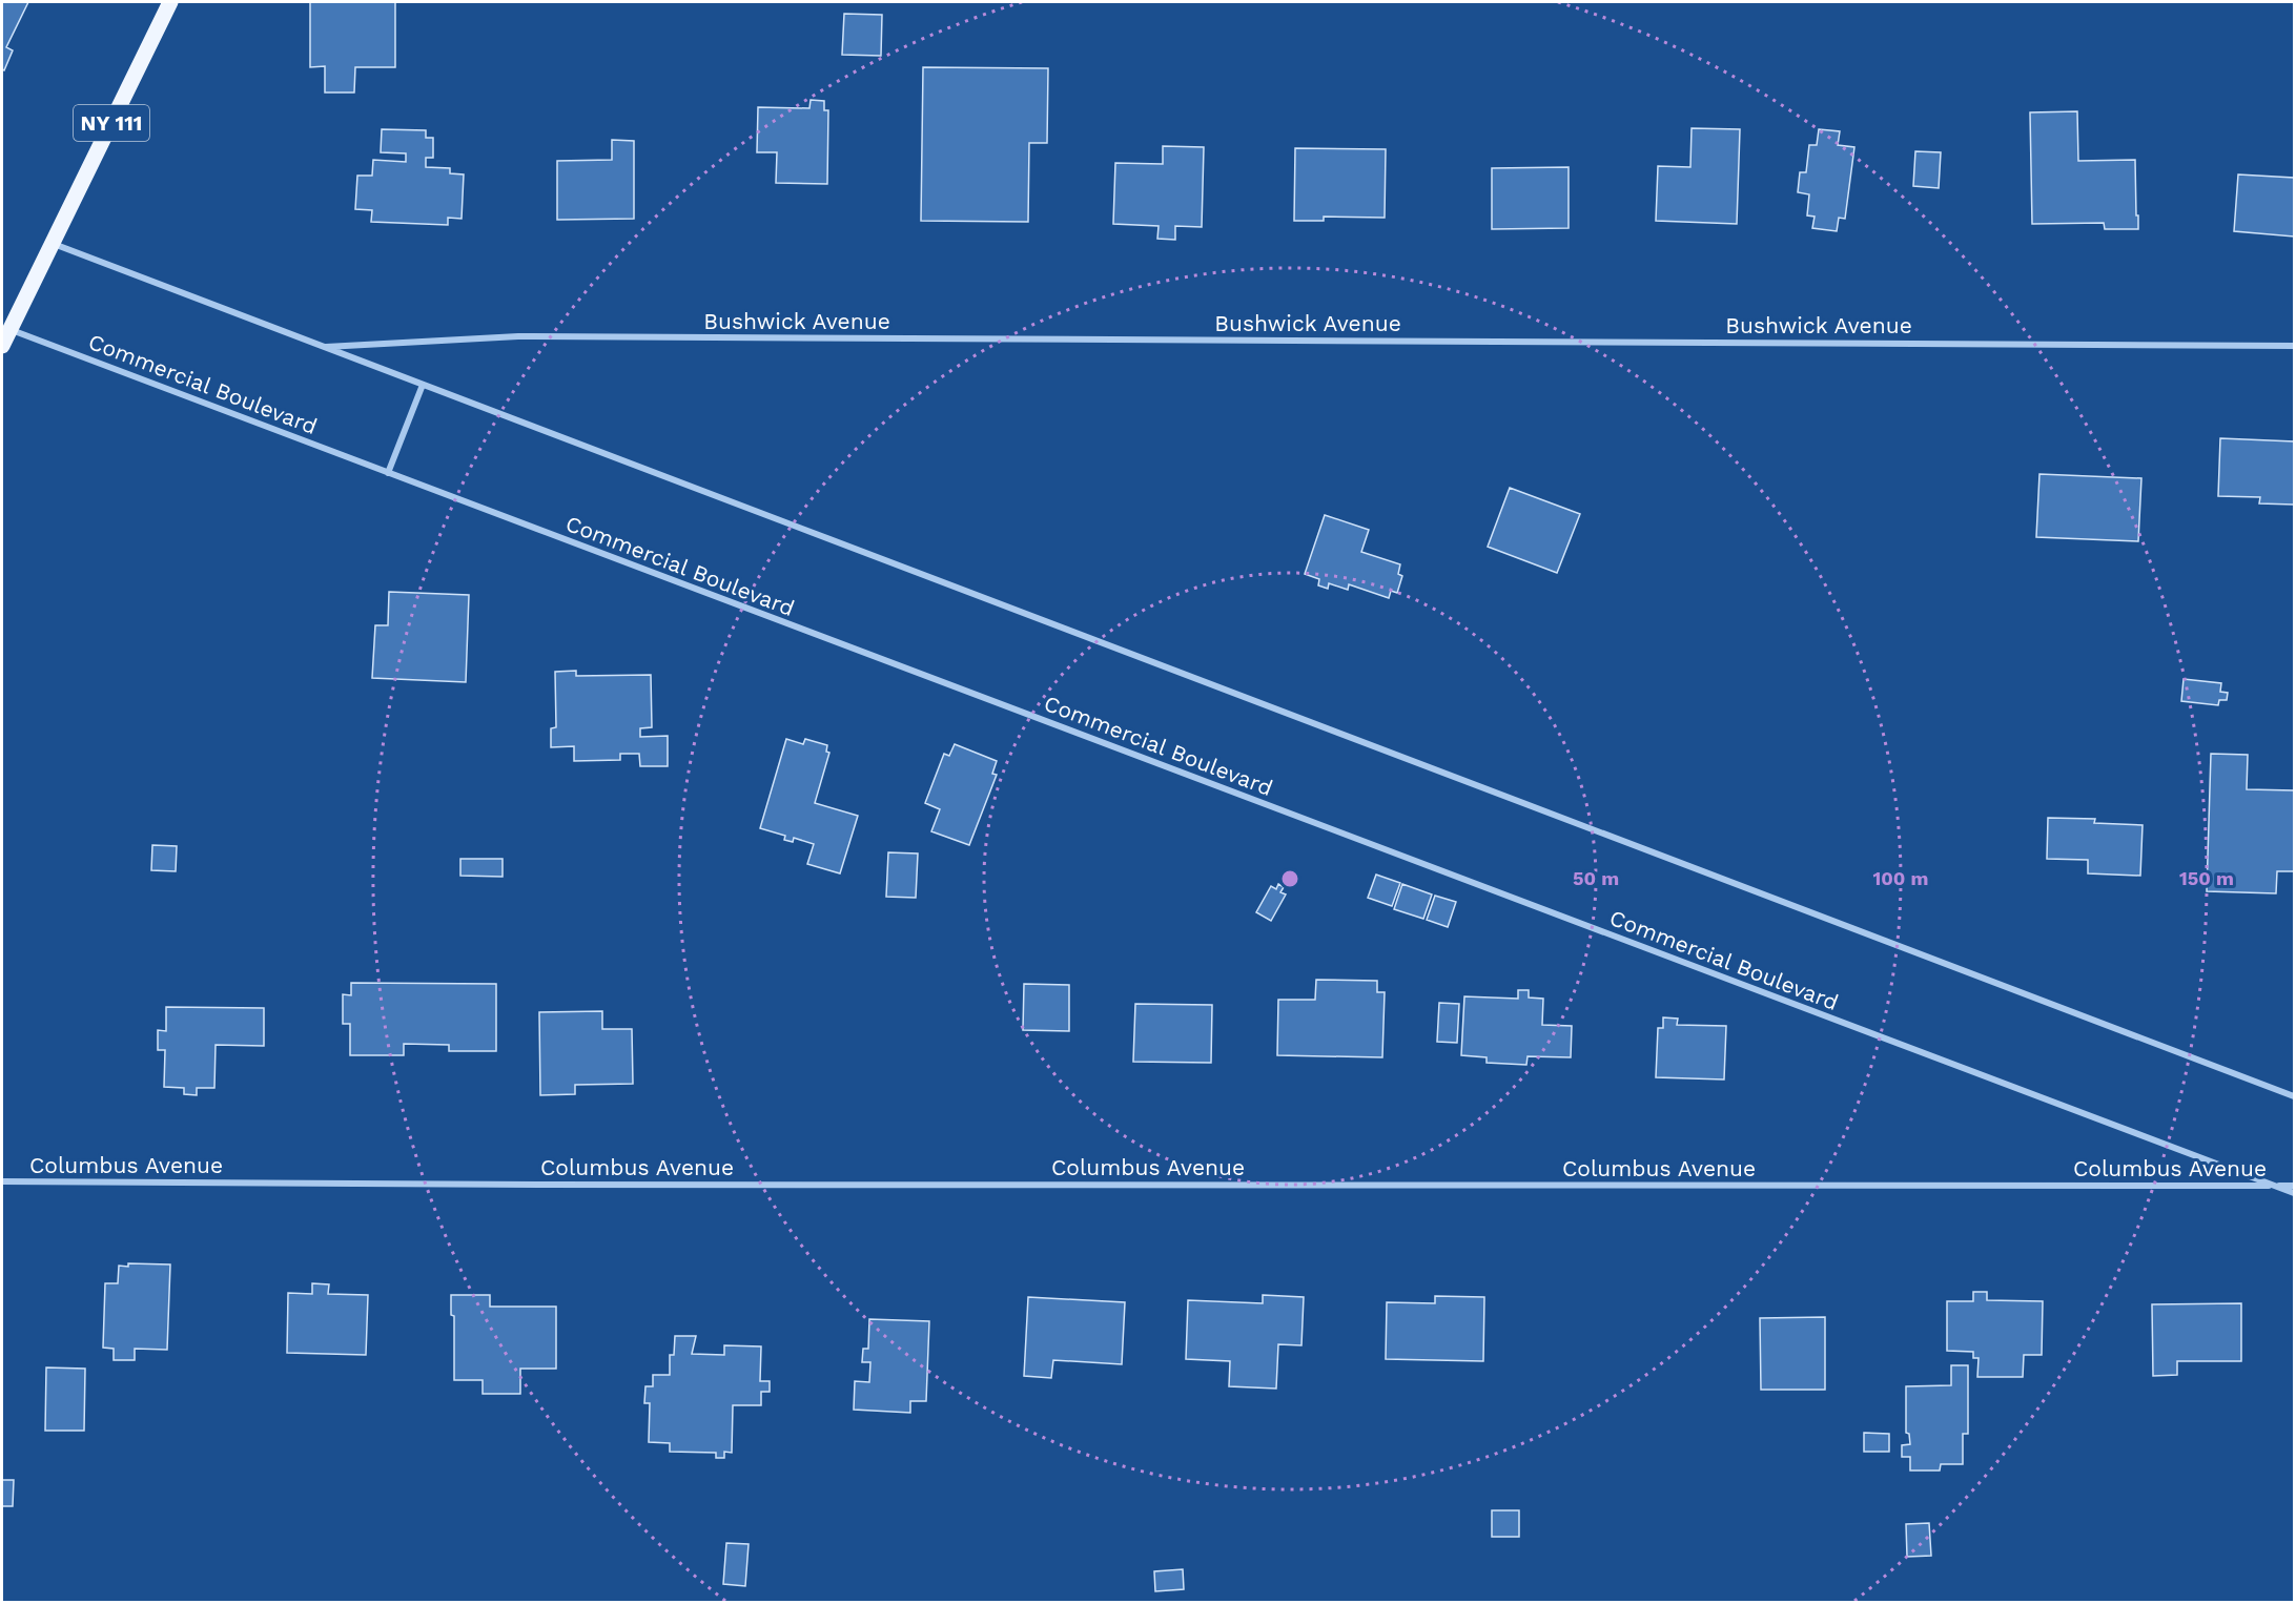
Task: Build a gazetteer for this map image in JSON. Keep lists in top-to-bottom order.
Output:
{
  "streets": {
    "main road": ["NY 111"],
    "street": ["Bushwick Avenue", "Commercial Boulevard", "Columbus Avenue"]
  },
  "crossings": [
    ["NY 111", "Commercial Boulevard"],
    ["Commercial Boulevard", "Columbus Avenue"]
  ],
  "rings": ["50 m", "100 m", "150 m"]
}
